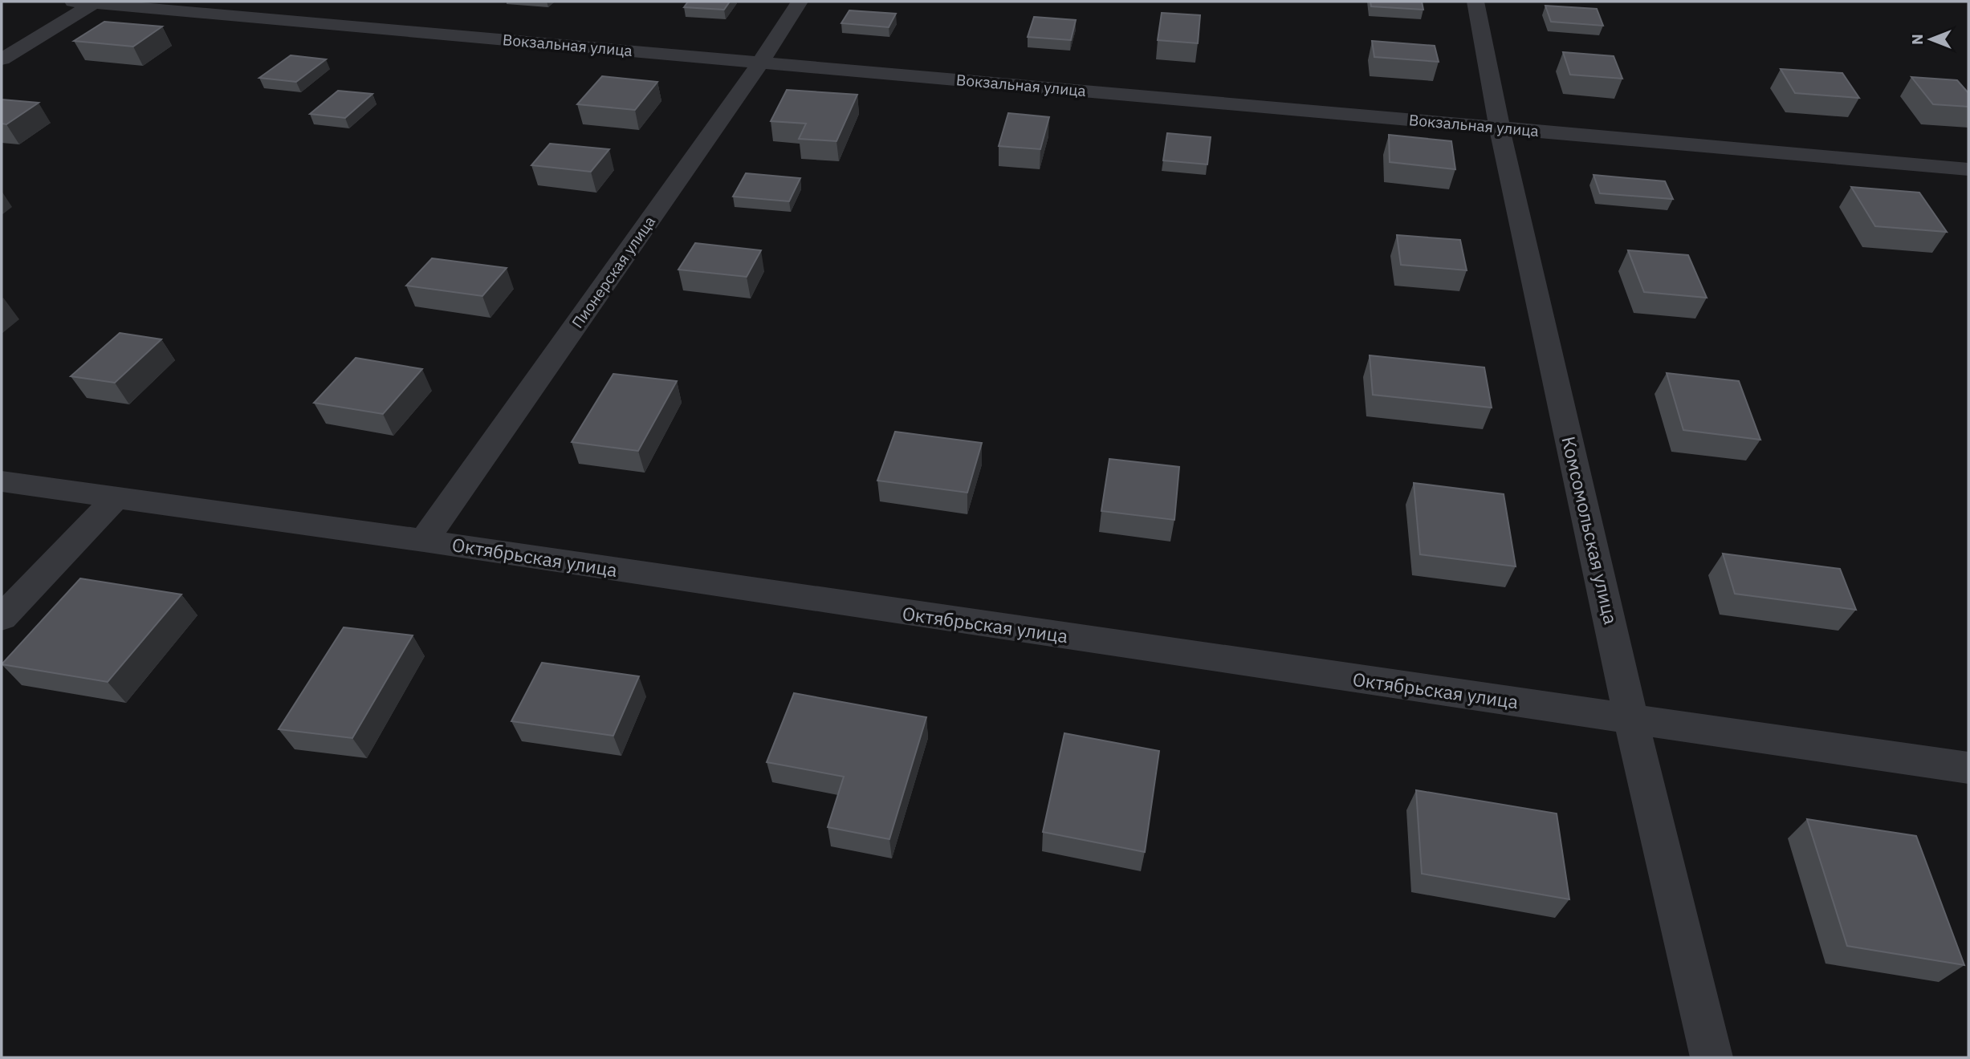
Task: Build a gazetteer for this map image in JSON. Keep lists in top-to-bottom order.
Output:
{
  "streets": {
    "street": [
      "Вокзальная улица",
      "Пионерская улица",
      "Комсомольская улица",
      "Октябрьская улица"
    ]
  },
  "crossings": [
    ["Вокзальная улица", "Пионерская улица"],
    ["Вокзальная улица", "Комсомольская улица"],
    ["Пионерская улица", "Октябрьская улица"],
    ["Комсомольская улица", "Октябрьская улица"]
  ],
  "north": "left"
}
